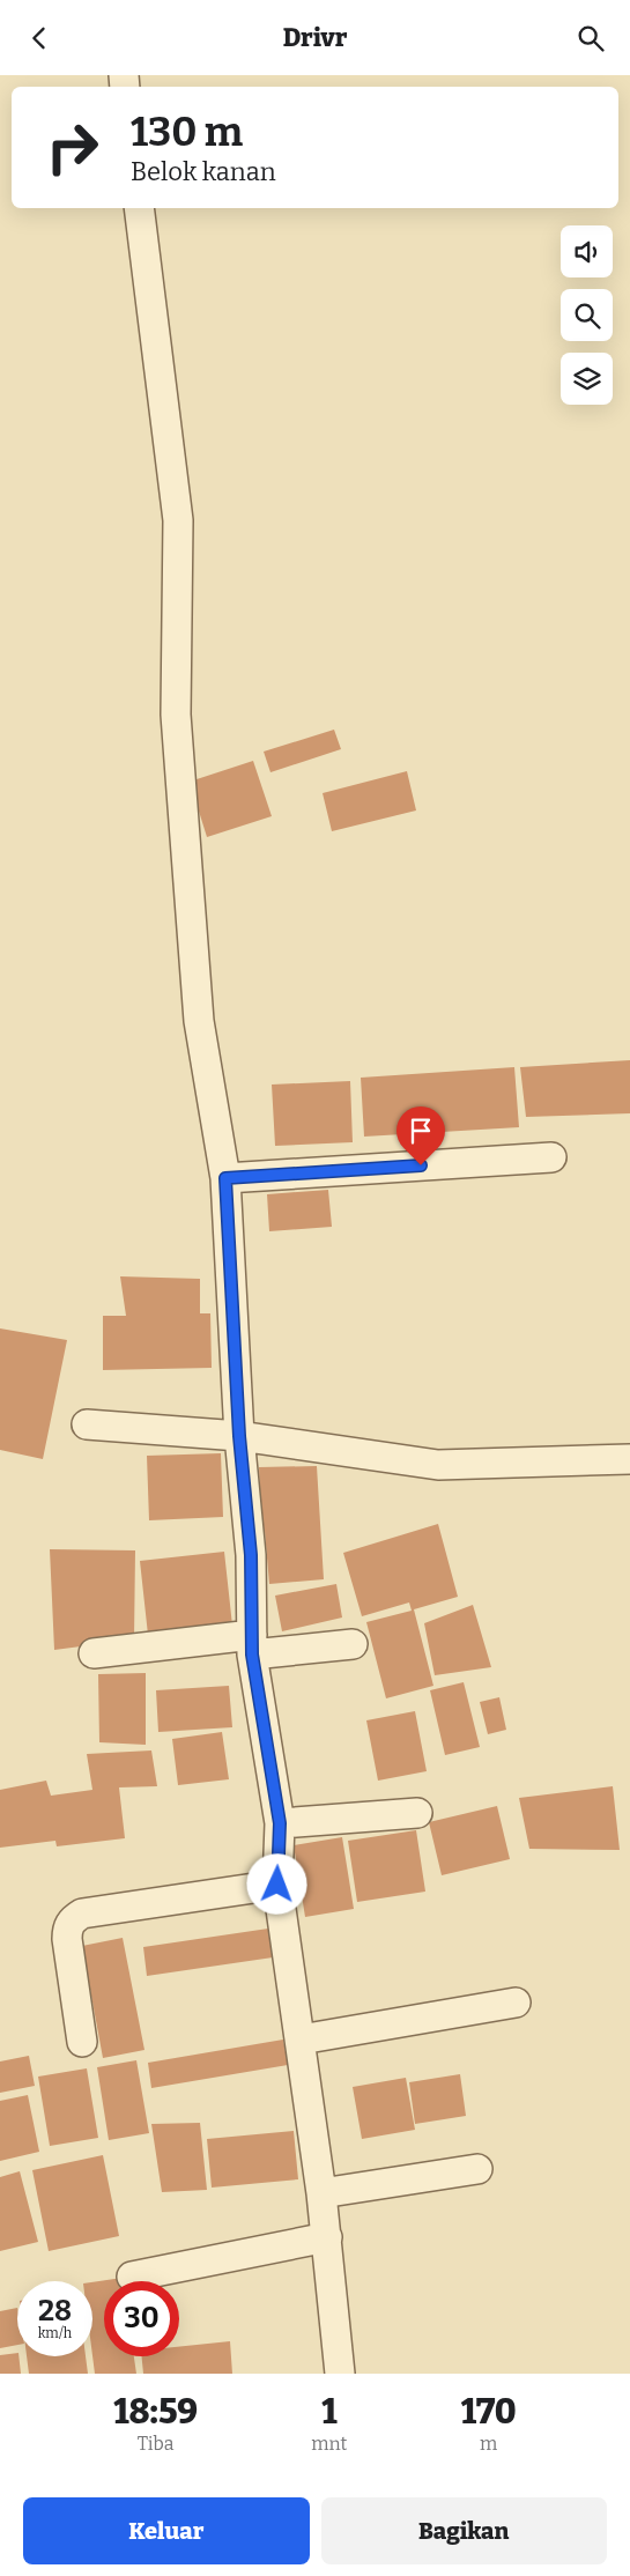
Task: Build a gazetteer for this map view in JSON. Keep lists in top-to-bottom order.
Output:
{
  "page": {
    "header": "Drivr",
    "turn": ["130 m", "Belok kanan"],
    "speed": "28 km/h",
    "limit": "30",
    "eta": [
      "18:59",
      "Tiba",
      "1",
      "mnt",
      "170",
      "m"
    ],
    "buttons": ["Keluar", "Bagikan"]
  }
}
